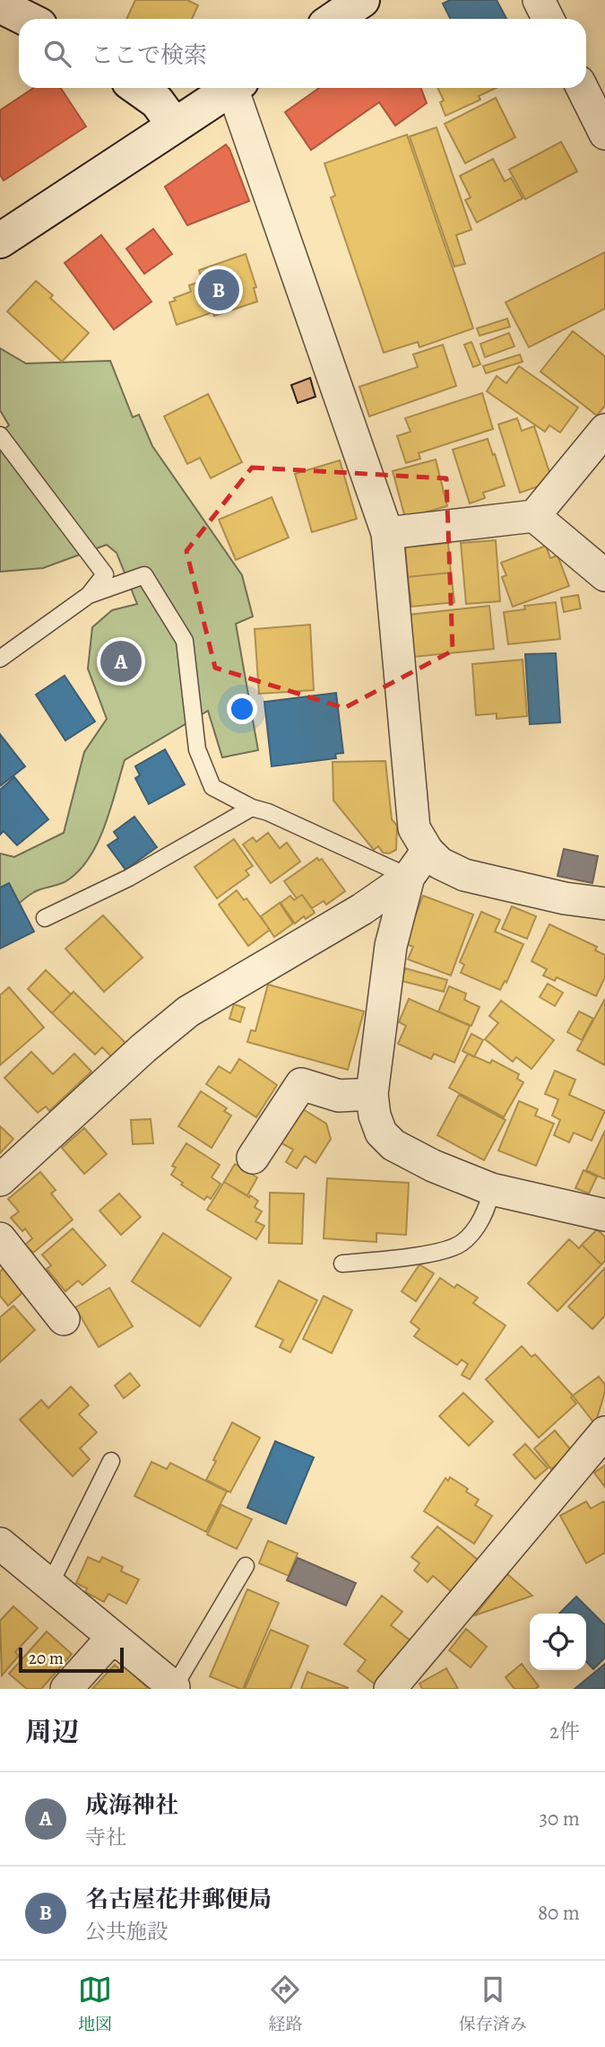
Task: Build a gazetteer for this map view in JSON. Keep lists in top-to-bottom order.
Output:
{
  "scale_bar": "20 m",
  "page": {
    "search": "ここで検索",
    "pins": ["B", "A"],
    "scale": "20 m",
    "heading": ["周辺", "2件"],
    "list": [
      {
        "mark": "A",
        "name": "成海神社",
        "note": "寺社",
        "value": "30 m"
      },
      {
        "mark": "B",
        "name": "名古屋花井郵便局",
        "note": "公共施設",
        "value": "80 m"
      }
    ],
    "nav": ["地図", "経路", "保存済み"]
  }
}
